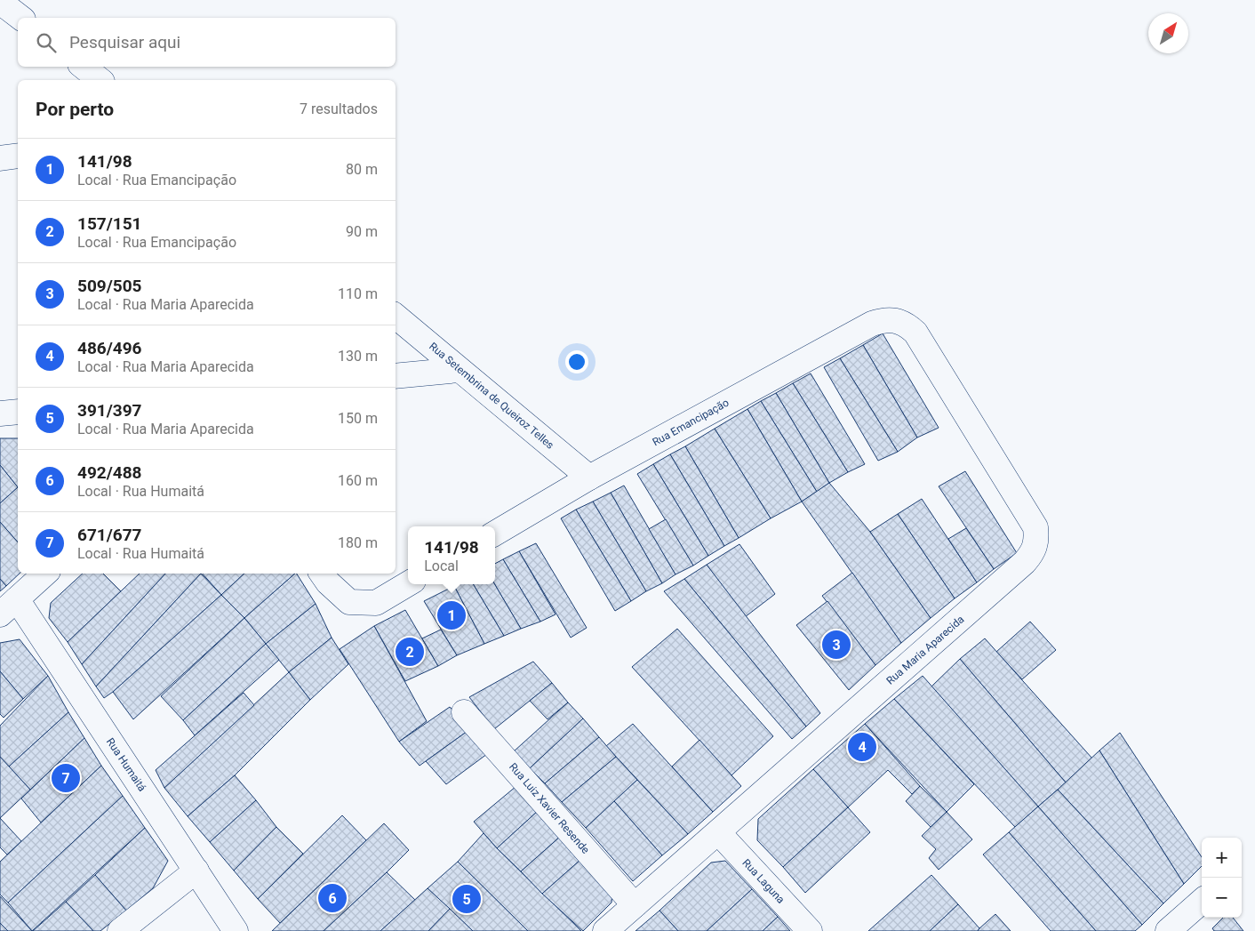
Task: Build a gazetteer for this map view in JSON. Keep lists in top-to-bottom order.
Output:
{
  "streets": {
    "street": [
      "Rua Setembrina de Queiroz Telles",
      "Rua Emancipação",
      "Rua Maria Aparecida",
      "Rua Humaitá",
      "Rua Luiz Xavier Resende",
      "Rua Laguna"
    ]
  },
  "crossings": [
    ["Rua Setembrina de Queiroz Telles", "Rua Emancipação"],
    ["Rua Emancipação", "Rua Maria Aparecida"],
    ["Rua Maria Aparecida", "Rua Luiz Xavier Resende"],
    ["Rua Maria Aparecida", "Rua Laguna"]
  ],
  "north": "top right",
  "page": {
    "search": "Pesquisar aqui",
    "heading": ["Por perto", "7 resultados"],
    "list": [
      {
        "mark": "1",
        "name": "141/98",
        "note": "Local · Rua Emancipação",
        "value": "80 m"
      },
      {
        "mark": "2",
        "name": "157/151",
        "note": "Local · Rua Emancipação",
        "value": "90 m"
      },
      {
        "mark": "3",
        "name": "509/505",
        "note": "Local · Rua Maria Aparecida",
        "value": "110 m"
      },
      {
        "mark": "4",
        "name": "486/496",
        "note": "Local · Rua Maria Aparecida",
        "value": "130 m"
      },
      {
        "mark": "5",
        "name": "391/397",
        "note": "Local · Rua Maria Aparecida",
        "value": "150 m"
      },
      {
        "mark": "6",
        "name": "492/488",
        "note": "Local · Rua Humaitá",
        "value": "160 m"
      },
      {
        "mark": "7",
        "name": "671/677",
        "note": "Local · Rua Humaitá",
        "value": "180 m"
      }
    ],
    "popup": ["141/98", "Local"],
    "pins": [
      "1",
      "3",
      "2",
      "4",
      "7",
      "6",
      "5"
    ],
    "map_buttons": ["+", "−"]
  }
}
